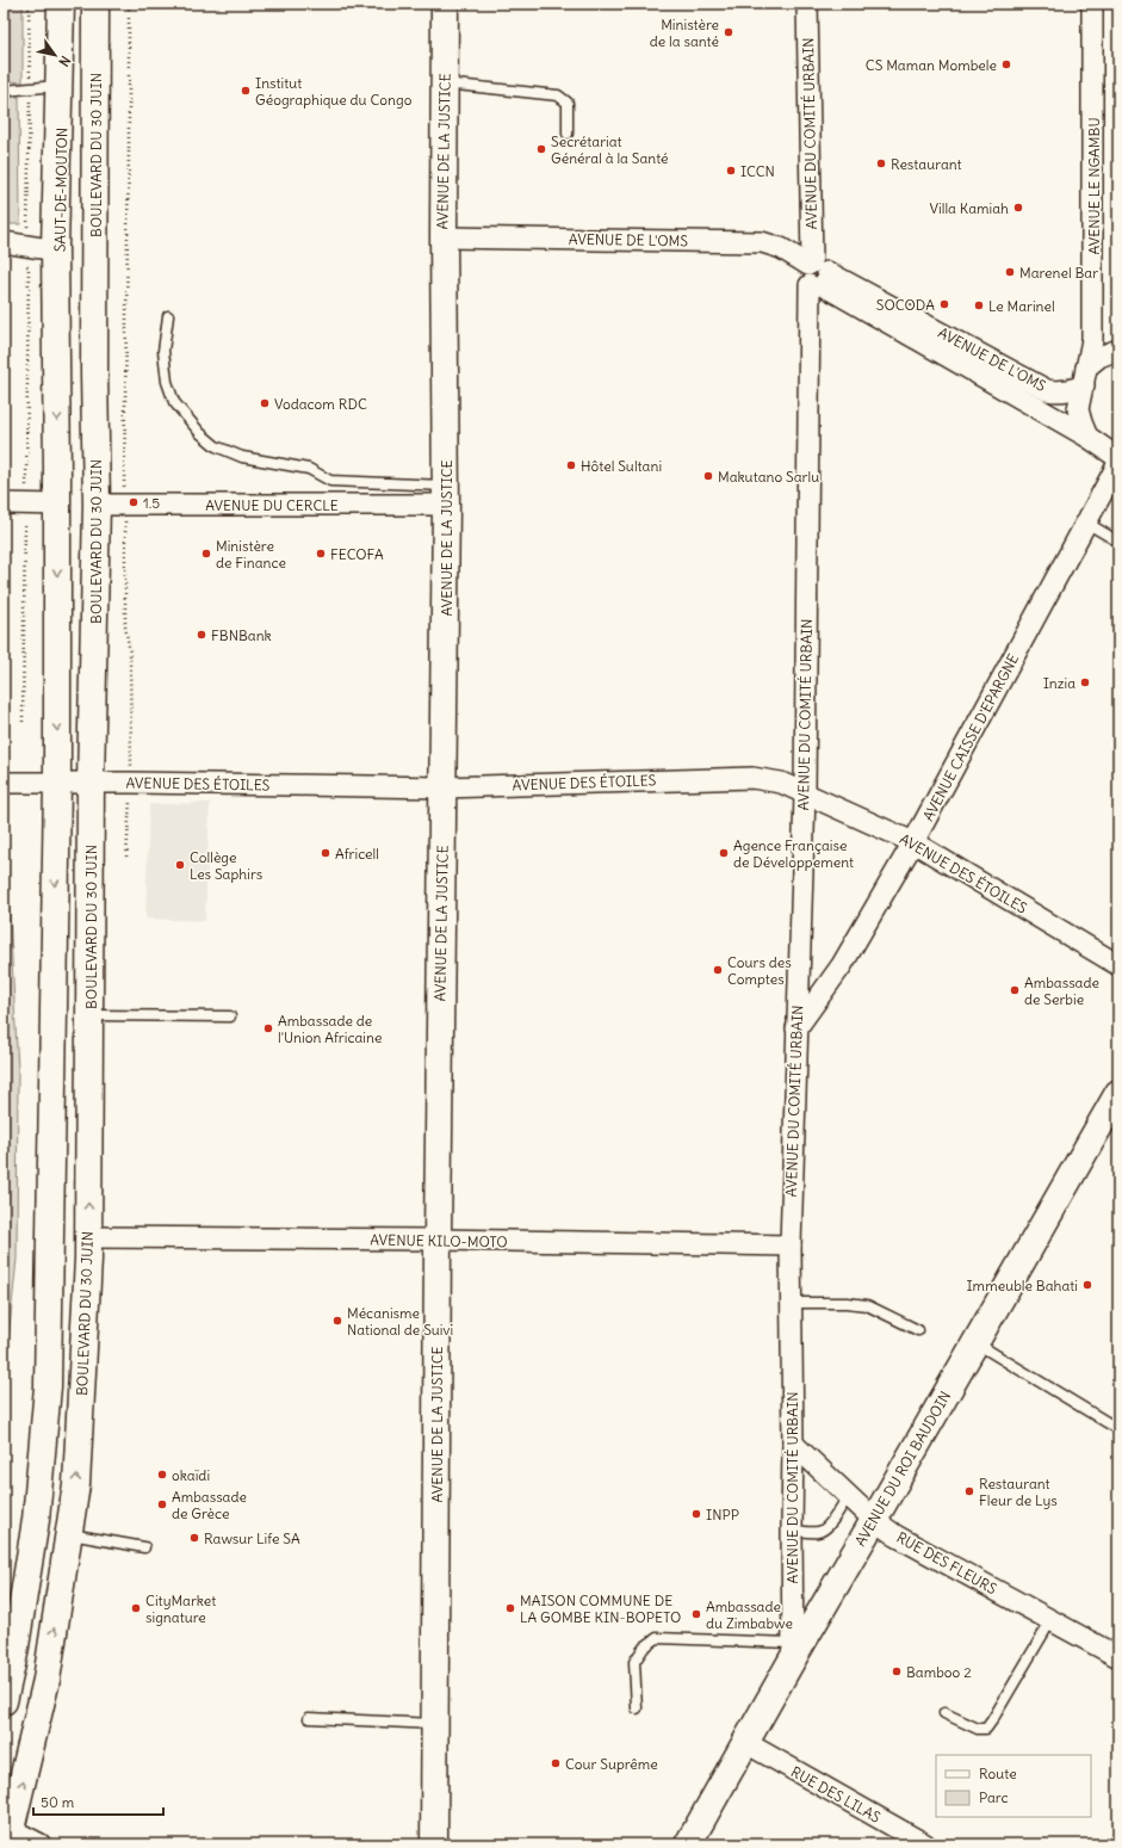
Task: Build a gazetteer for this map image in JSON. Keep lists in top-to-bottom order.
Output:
{
  "streets": {
    "main road": [
      "AVENUE DE LA JUSTICE",
      "BOULEVARD DU 30 JUIN",
      "SAUT-DE-MOUTON",
      "AVENUE DU ROI BAUDOIN"
    ],
    "street": [
      "AVENUE DU COMITÉ URBAIN",
      "AVENUE LE NGAMBU",
      "AVENUE DE L'OMS",
      "AVENUE DU CERCLE",
      "AVENUE CAISSE D'EPARGNE",
      "AVENUE DES ÉTOILES",
      "AVENUE KILO-MOTO",
      "RUE DES FLEURS",
      "RUE DES LILAS"
    ]
  },
  "crossings": [
    ["AVENUE DU COMITÉ URBAIN", "AVENUE DE L'OMS"],
    ["AVENUE DU COMITÉ URBAIN", "AVENUE CAISSE D'EPARGNE"],
    ["AVENUE DU COMITÉ URBAIN", "AVENUE DES ÉTOILES"],
    ["AVENUE DU COMITÉ URBAIN", "AVENUE KILO-MOTO"],
    ["AVENUE DU COMITÉ URBAIN", "AVENUE DU ROI BAUDOIN"],
    ["AVENUE DU COMITÉ URBAIN", "RUE DES FLEURS"],
    ["AVENUE DE LA JUSTICE", "AVENUE DE L'OMS"],
    ["AVENUE DE LA JUSTICE", "AVENUE DU CERCLE"],
    ["AVENUE DE LA JUSTICE", "AVENUE DES ÉTOILES"],
    ["AVENUE DE LA JUSTICE", "AVENUE KILO-MOTO"],
    ["BOULEVARD DU 30 JUIN", "SAUT-DE-MOUTON"],
    ["BOULEVARD DU 30 JUIN", "AVENUE DU CERCLE"],
    ["BOULEVARD DU 30 JUIN", "AVENUE DES ÉTOILES"],
    ["BOULEVARD DU 30 JUIN", "AVENUE KILO-MOTO"],
    ["AVENUE LE NGAMBU", "AVENUE DE L'OMS"],
    ["AVENUE CAISSE D'EPARGNE", "AVENUE DES ÉTOILES"],
    ["AVENUE DU ROI BAUDOIN", "RUE DES FLEURS"],
    ["AVENUE DU ROI BAUDOIN", "RUE DES LILAS"]
  ],
  "places": [
    "Ministère de la santé",
    "CS Maman Mombele",
    "Institut Géographique du Congo",
    "Secrétariat Général à la Santé",
    "Restaurant",
    "ICCN",
    "Villa Kamiah",
    "Marenel Bar",
    "SOCODA",
    "Le Marinel",
    "Vodacom RDC",
    "Hôtel Sultani",
    "Makutano Sarlu",
    "1.5",
    "Ministère de Finance",
    "FECOFA",
    "FBNBank",
    "Inzia",
    "Africell",
    "Agence Française de Développement",
    "Collège Les Saphirs",
    "Cours des Comptes",
    "Ambassade de Serbie",
    "Ambassade de l'Union Africaine",
    "Immeuble Bahati",
    "Mécanisme National de Suivi",
    "okaïdi",
    "Restaurant Fleur de Lys",
    "Ambassade de Grèce",
    "INPP",
    "Rawsur Life SA",
    "CityMarket signature",
    "MAISON COMMUNE DE LA GOMBE KIN-BOPETO",
    "Ambassade du Zimbabwe",
    "Bamboo 2",
    "Cour Suprême"
  ],
  "legend": ["Route", "Parc"],
  "scale_bar": "50 m",
  "north": "bottom right"
}
